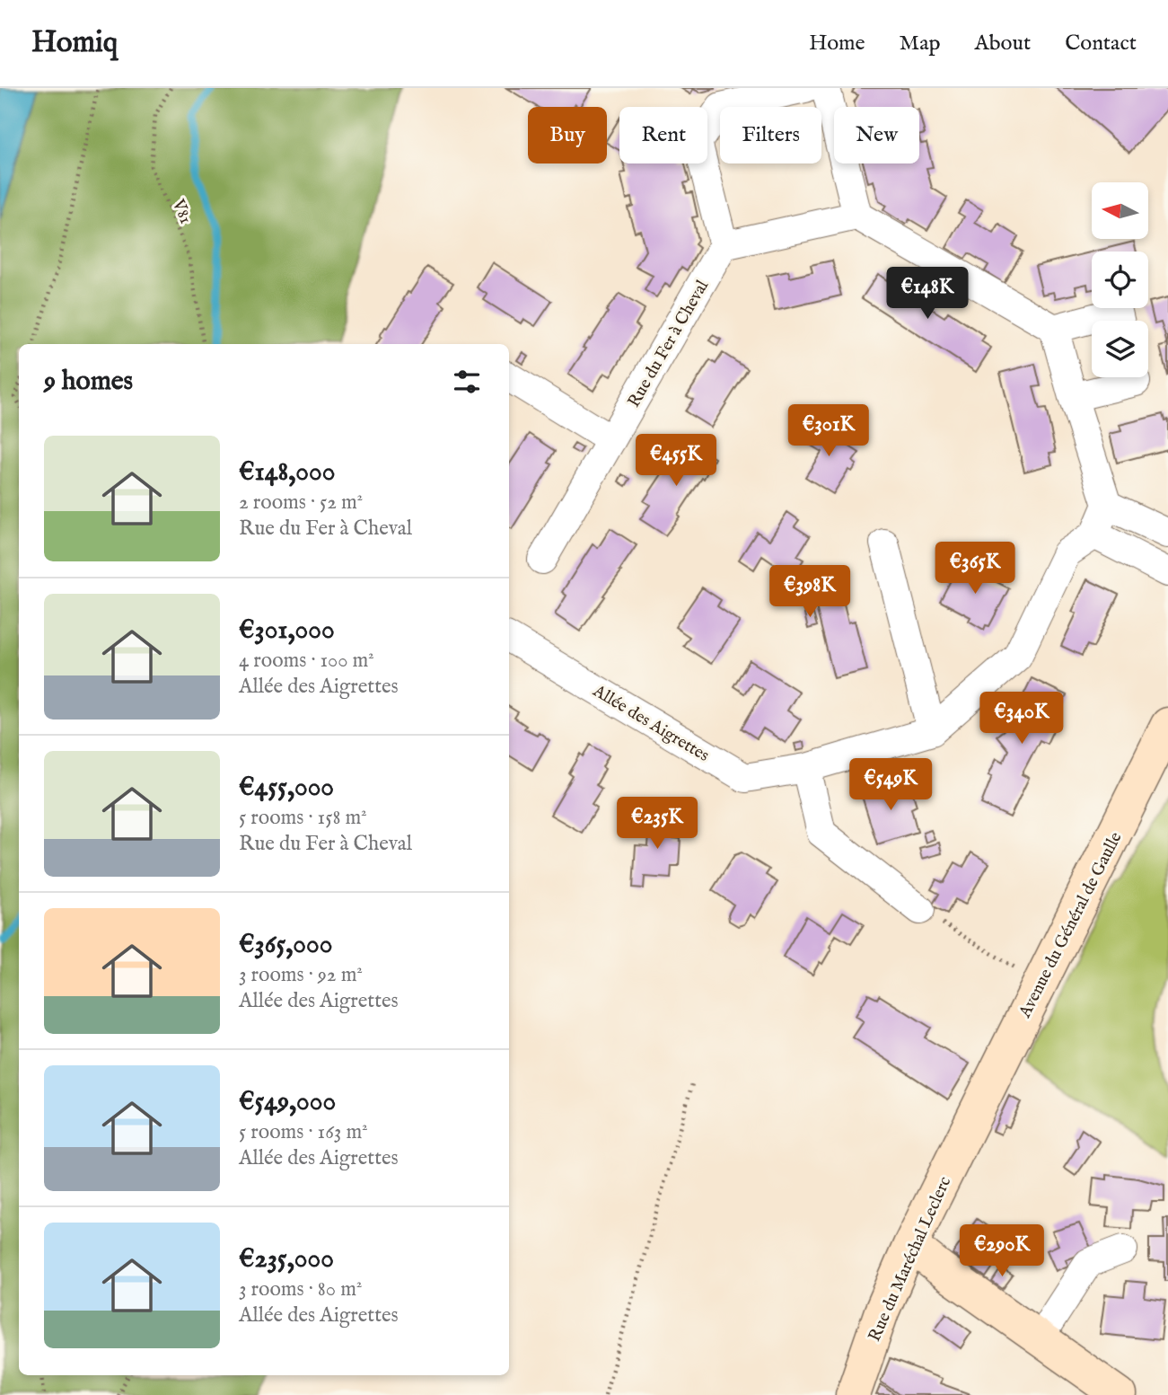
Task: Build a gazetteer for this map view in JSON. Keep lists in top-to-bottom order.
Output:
{
  "streets": {
    "street": [
      "Rue du Fer à Cheval",
      "Allée des Aigrettes",
      "Avenue du Général de Gaulle",
      "Rue du Maréchal Leclerc"
    ],
    "path": ["V81"]
  },
  "crossings": [
    ["Avenue du Général de Gaulle", "Rue du Maréchal Leclerc"]
  ],
  "north": "left",
  "page": {
    "header": "Homiq",
    "nav": [
      "Home",
      "Map",
      "About",
      "Contact"
    ],
    "chip": [
      "Buy",
      "Rent",
      "Filters",
      "New"
    ],
    "price": [
      "€148K",
      "€301K",
      "€455K",
      "€365K",
      "€398K",
      "€340K",
      "€549K",
      "€235K",
      "€290K"
    ],
    "heading": "9 homes",
    "list": [
      {
        "name": "€148,000",
        "note": "2 rooms · 52 m² · Rue du Fer à Cheval"
      },
      {
        "name": "€301,000",
        "note": "4 rooms · 100 m² · Allée des Aigrettes"
      },
      {
        "name": "€455,000",
        "note": "5 rooms · 158 m² · Rue du Fer à Cheval"
      },
      {
        "name": "€365,000",
        "note": "3 rooms · 92 m² · Allée des Aigrettes"
      },
      {
        "name": "€549,000",
        "note": "5 rooms · 163 m² · Allée des Aigrettes"
      },
      {
        "name": "€235,000",
        "note": "3 rooms · 80 m² · Allée des Aigrettes"
      }
    ]
  }
}
